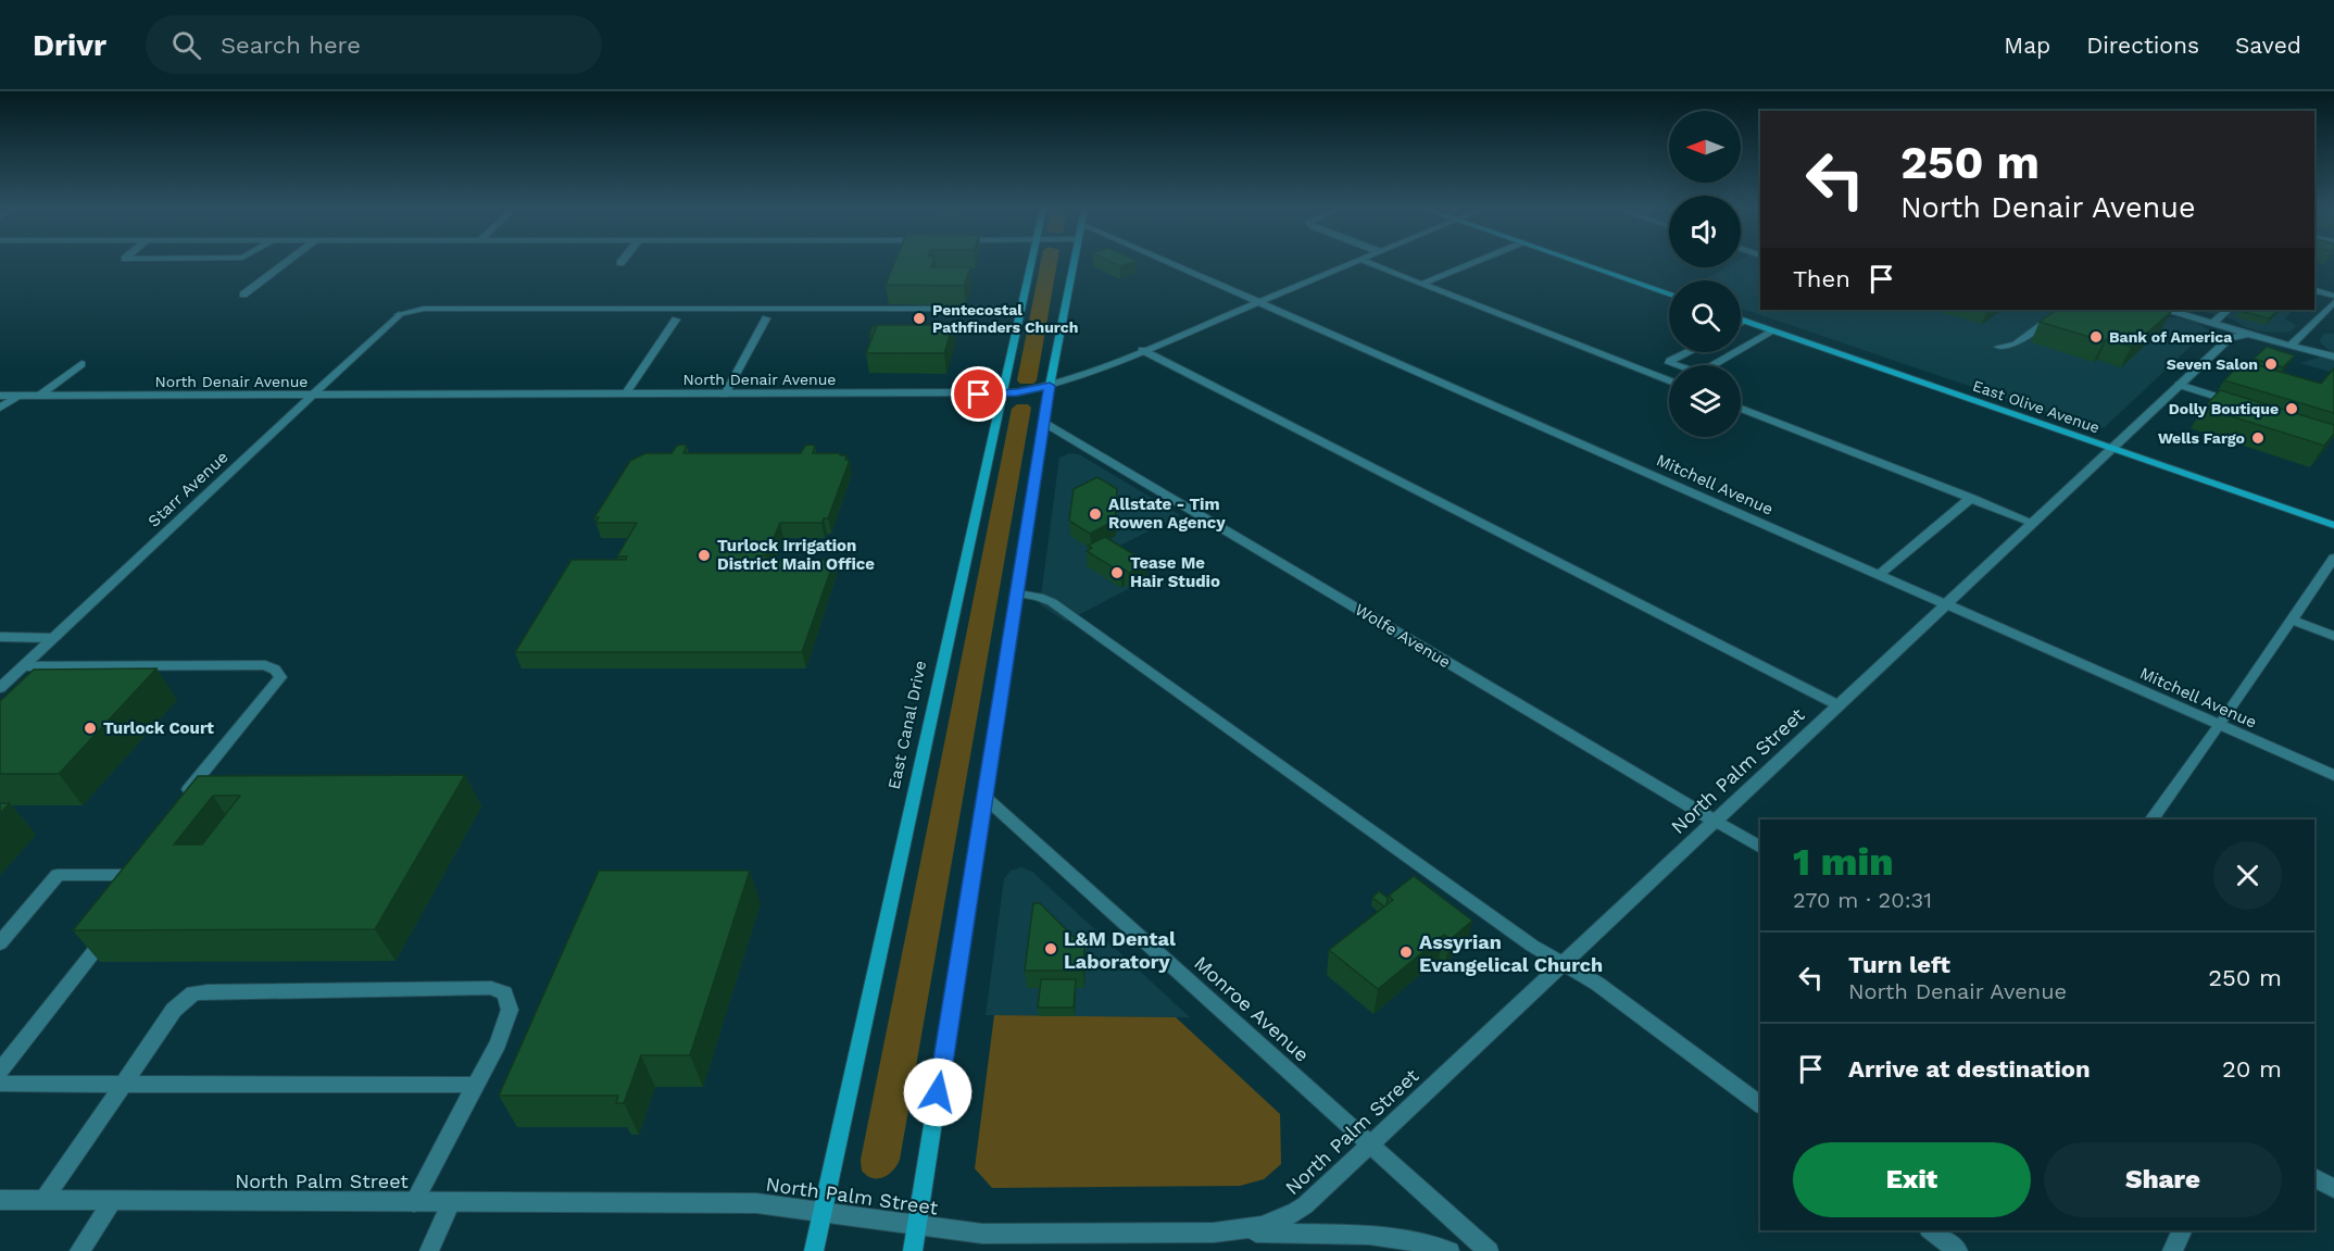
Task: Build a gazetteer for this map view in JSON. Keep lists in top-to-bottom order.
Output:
{
  "streets": {
    "main road": ["East Olive Avenue", "East Canal Drive"],
    "street": [
      "North Denair Avenue",
      "Mitchell Avenue",
      "Starr Avenue",
      "Wolfe Avenue",
      "North Palm Street",
      "Monroe Avenue"
    ]
  },
  "crossings": [
    ["North Denair Avenue", "Mitchell Avenue"],
    ["North Denair Avenue", "Starr Avenue"],
    ["North Denair Avenue", "East Canal Drive"],
    ["East Olive Avenue", "North Palm Street"],
    ["Mitchell Avenue", "North Palm Street"],
    ["Starr Avenue", "East Canal Drive"],
    ["Wolfe Avenue", "North Palm Street"],
    ["East Canal Drive", "North Palm Street"],
    ["North Palm Street", "Monroe Avenue"]
  ],
  "places": [
    "Pentecostal Pathfinders Church",
    "Bank of America",
    "Seven Salon",
    "Dolly Boutique",
    "Wells Fargo",
    "Allstate - Tim Rowen Agency",
    "Turlock Irrigation District Main Office",
    "Tease Me Hair Studio",
    "Turlock Court",
    "L&M Dental Laboratory",
    "Assyrian Evangelical Church"
  ],
  "north": "left",
  "page": {
    "header": "Drivr",
    "search": "Search here",
    "nav": ["Map", "Directions", "Saved"],
    "turn": ["250 m", "North Denair Avenue"],
    "then": "Then",
    "heading": ["1 min", "270 m · 20:31"],
    "list": [
      {
        "name": "Turn left",
        "note": "North Denair Avenue",
        "value": "250 m"
      },
      {
        "name": "Arrive at destination",
        "value": "20 m"
      }
    ],
    "buttons": ["Exit", "Share"]
  }
}
